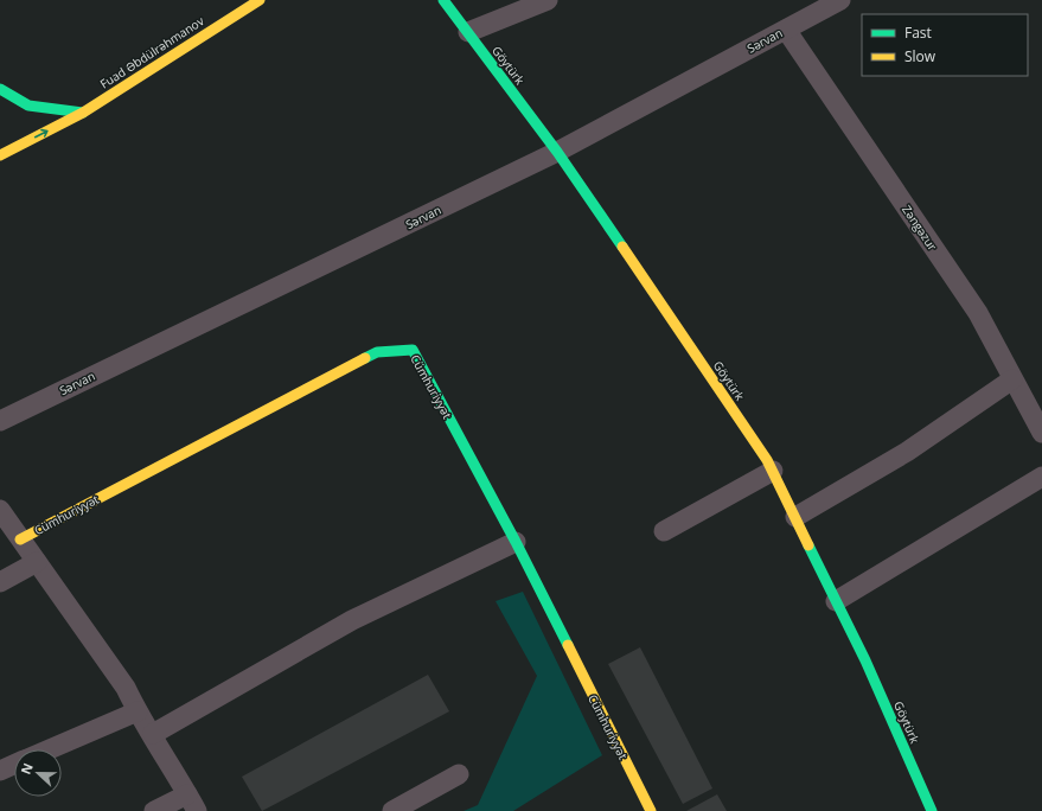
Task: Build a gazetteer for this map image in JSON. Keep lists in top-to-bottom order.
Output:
{
  "streets": {
    "main road": ["Fuad Əbdülrəhmanov", "Göytürk", "Cümhuriyyət"],
    "street": ["Sərvan", "Zəngəzur"]
  },
  "crossings": [
    ["Sərvan", "Göytürk"],
    ["Sərvan", "Zəngəzur"]
  ],
  "legend": ["Fast", "Slow"],
  "north": "left"
}
